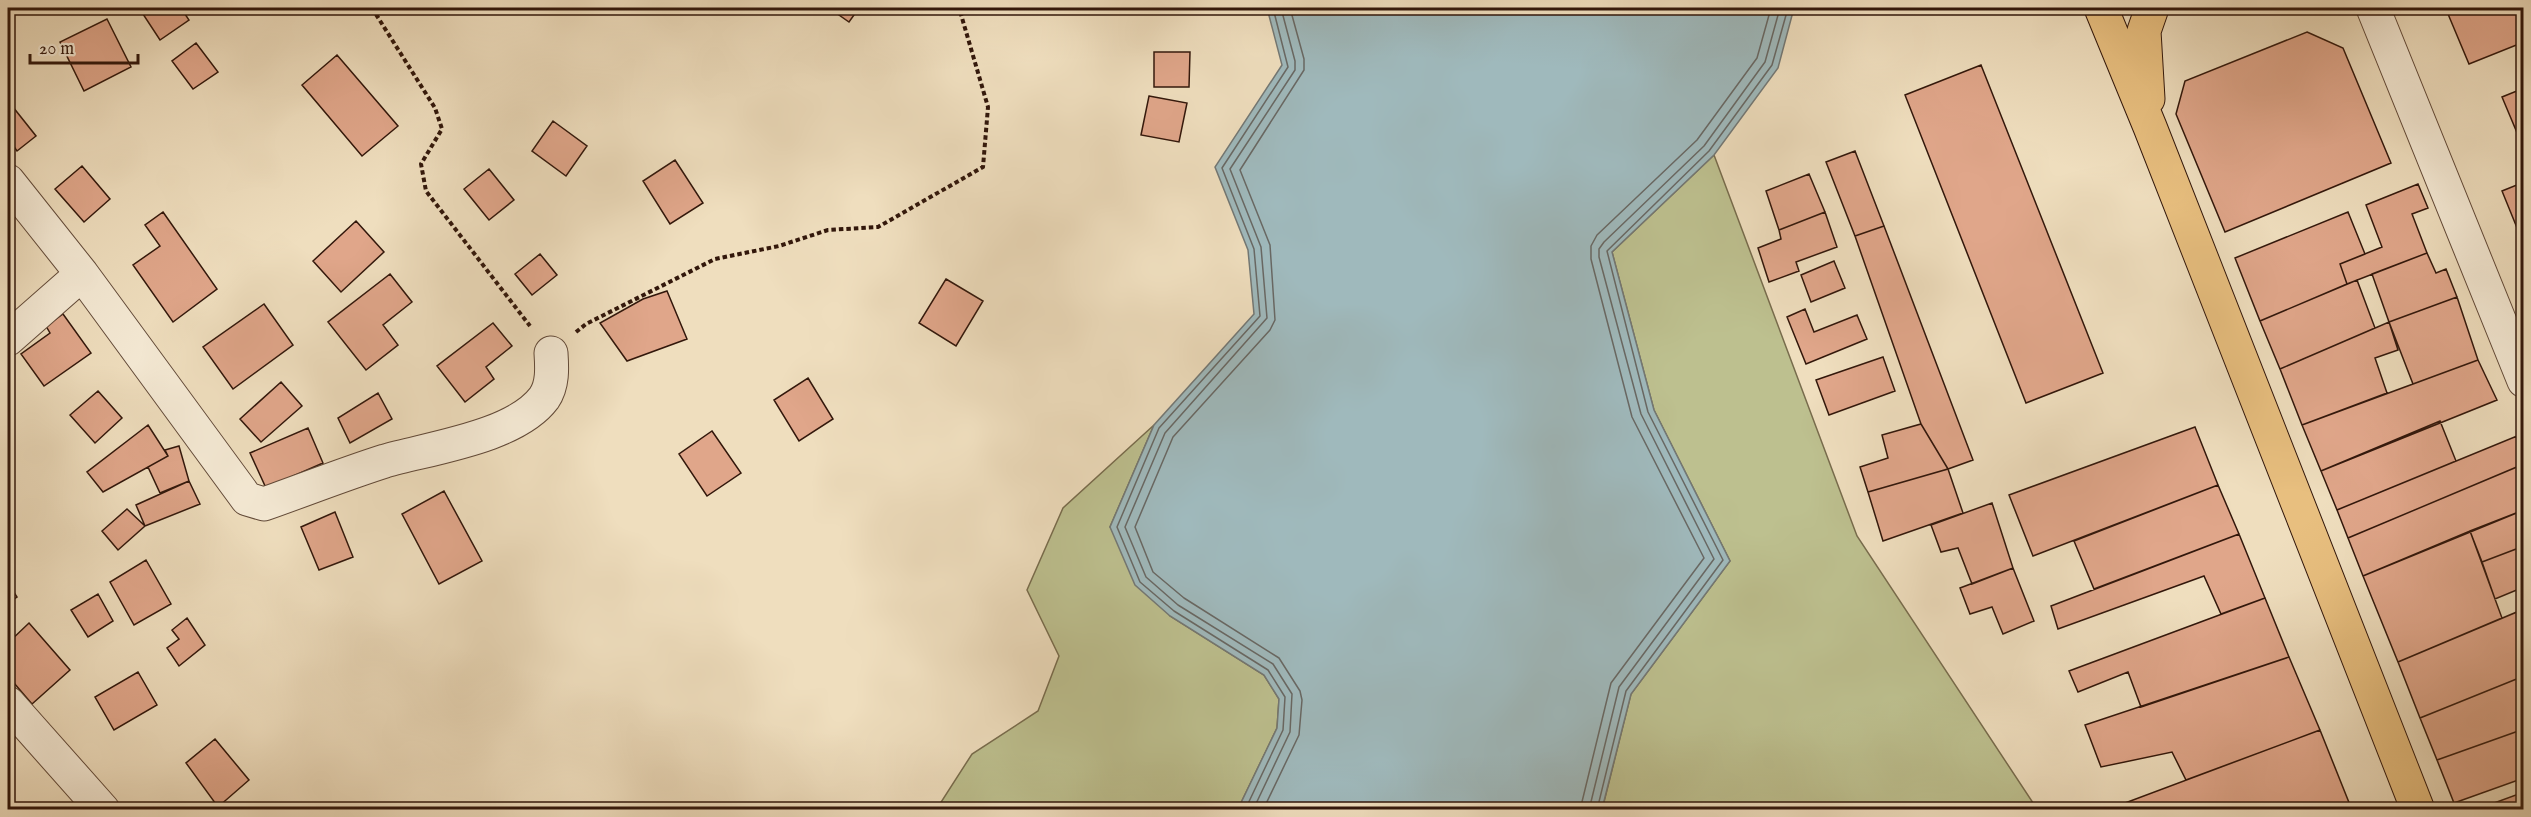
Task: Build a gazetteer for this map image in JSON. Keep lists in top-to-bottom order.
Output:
{
  "scale_bar": "20 m"
}
